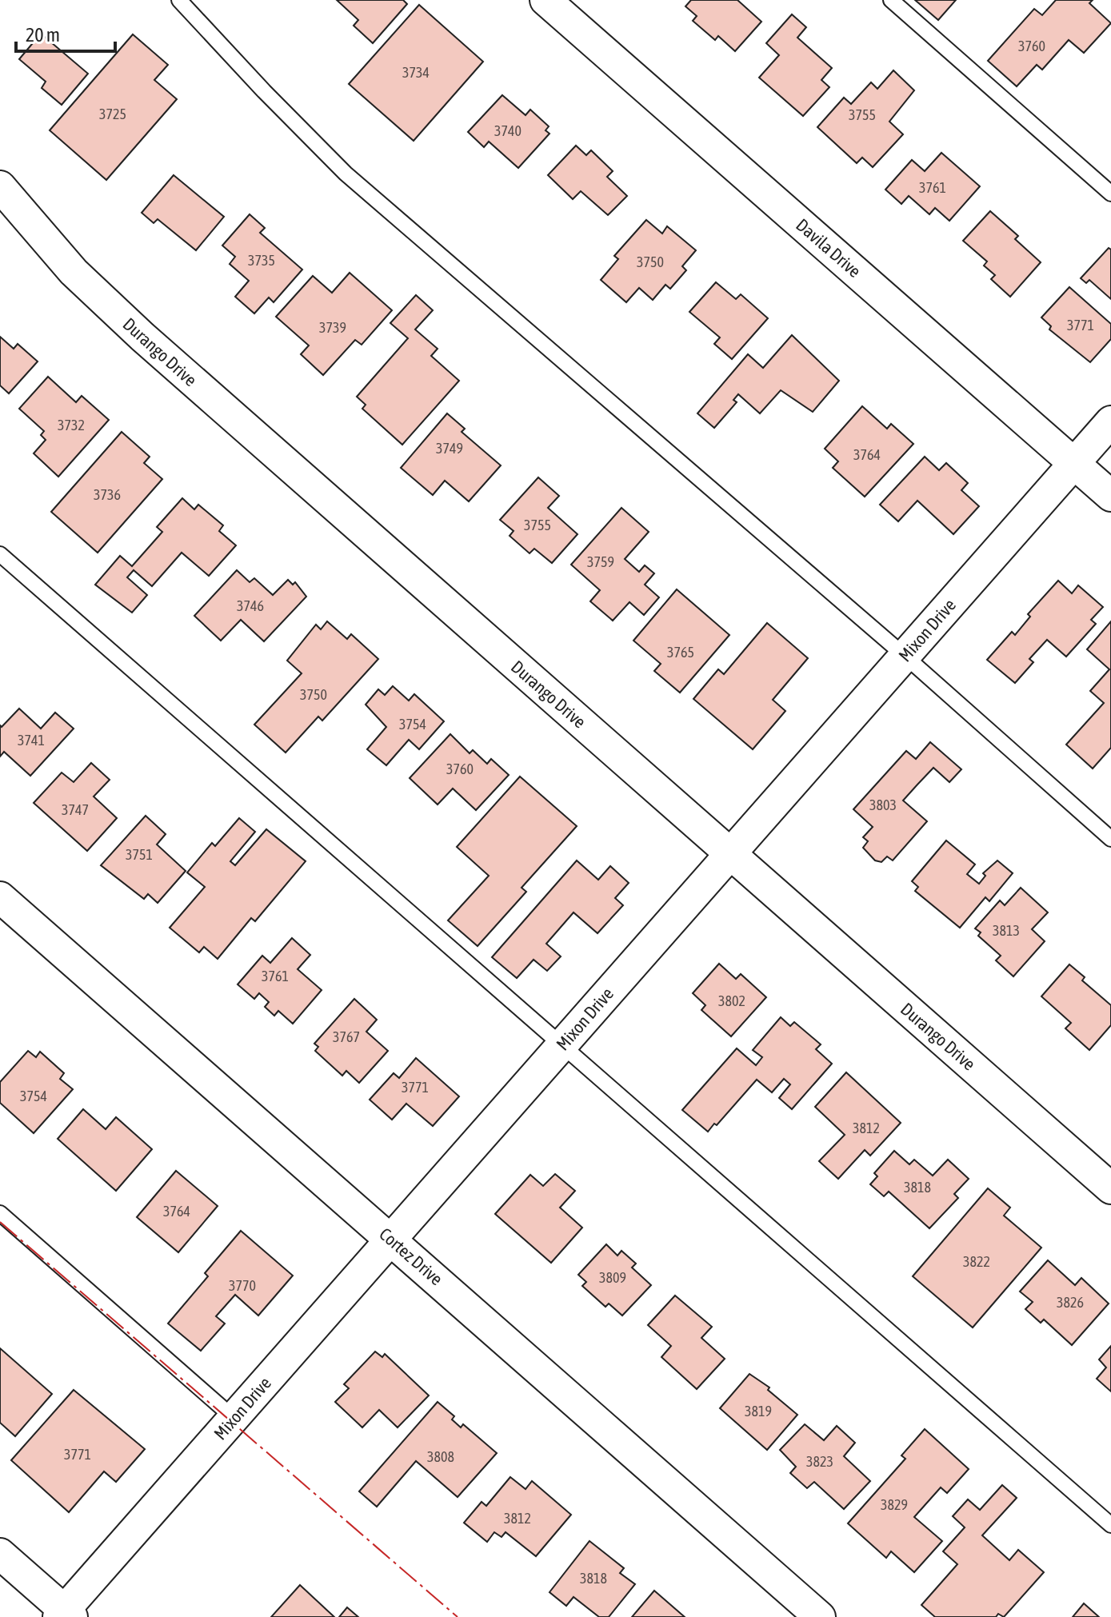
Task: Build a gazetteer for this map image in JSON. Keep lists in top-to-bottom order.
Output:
{
  "streets": {
    "street": [
      "Davila Drive",
      "Durango Drive",
      "Mixon Drive",
      "Cortez Drive"
    ]
  },
  "crossings": [
    ["Davila Drive", "Mixon Drive"],
    ["Durango Drive", "Mixon Drive"],
    ["Mixon Drive", "Cortez Drive"]
  ],
  "house_numbers": [
    "3760",
    "3734",
    "3725",
    "3755",
    "3740",
    "3761",
    "3735",
    "3750",
    "3771",
    "3739",
    "3732",
    "3749",
    "3764",
    "3736",
    "3755",
    "3759",
    "3746",
    "3765",
    "3750",
    "3754",
    "3741",
    "3760",
    "3803",
    "3747",
    "3751",
    "3813",
    "3761",
    "3802",
    "3767",
    "3771",
    "3754",
    "3812",
    "3818",
    "3764",
    "3822",
    "3809",
    "3770",
    "3826",
    "3819",
    "3771",
    "3808",
    "3823",
    "3829",
    "3812",
    "3818"
  ],
  "scale_bar": "20 m"
}
